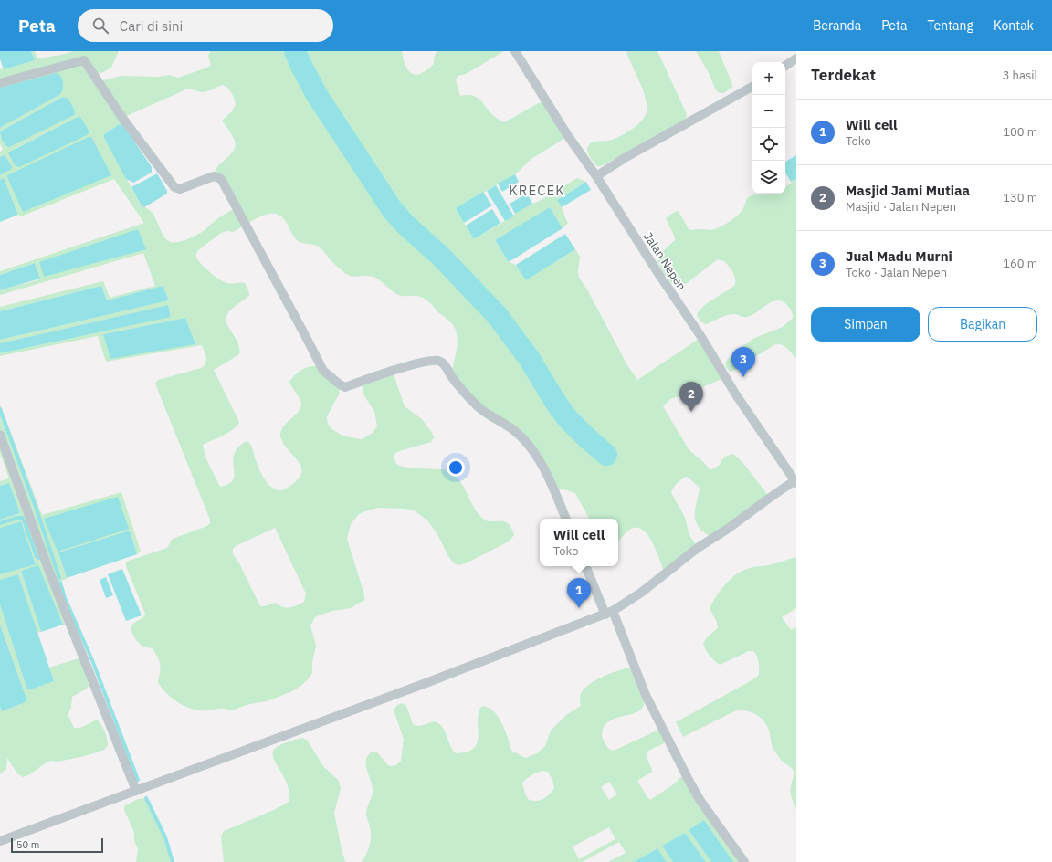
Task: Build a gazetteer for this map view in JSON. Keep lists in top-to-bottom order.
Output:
{
  "streets": {
    "street": ["Jalan Nepen"]
  },
  "districts": ["KRECEK"],
  "scale_bar": "50 m",
  "page": {
    "header": "Peta",
    "search": "Cari di sini",
    "nav": [
      "Beranda",
      "Peta",
      "Tentang",
      "Kontak"
    ],
    "heading": ["Terdekat", "3 hasil"],
    "map_buttons": ["+", "−"],
    "list": [
      {
        "mark": "1",
        "name": "Will cell",
        "note": "Toko",
        "value": "100 m"
      },
      {
        "mark": "2",
        "name": "Masjid Jami Mutiaa",
        "note": "Masjid · Jalan Nepen",
        "value": "130 m"
      },
      {
        "mark": "3",
        "name": "Jual Madu Murni",
        "note": "Toko · Jalan Nepen",
        "value": "160 m"
      }
    ],
    "buttons": ["Simpan", "Bagikan"],
    "pins": ["3", "2", "1"],
    "popup": ["Will cell", "Toko"],
    "scale": "50 m"
  }
}
